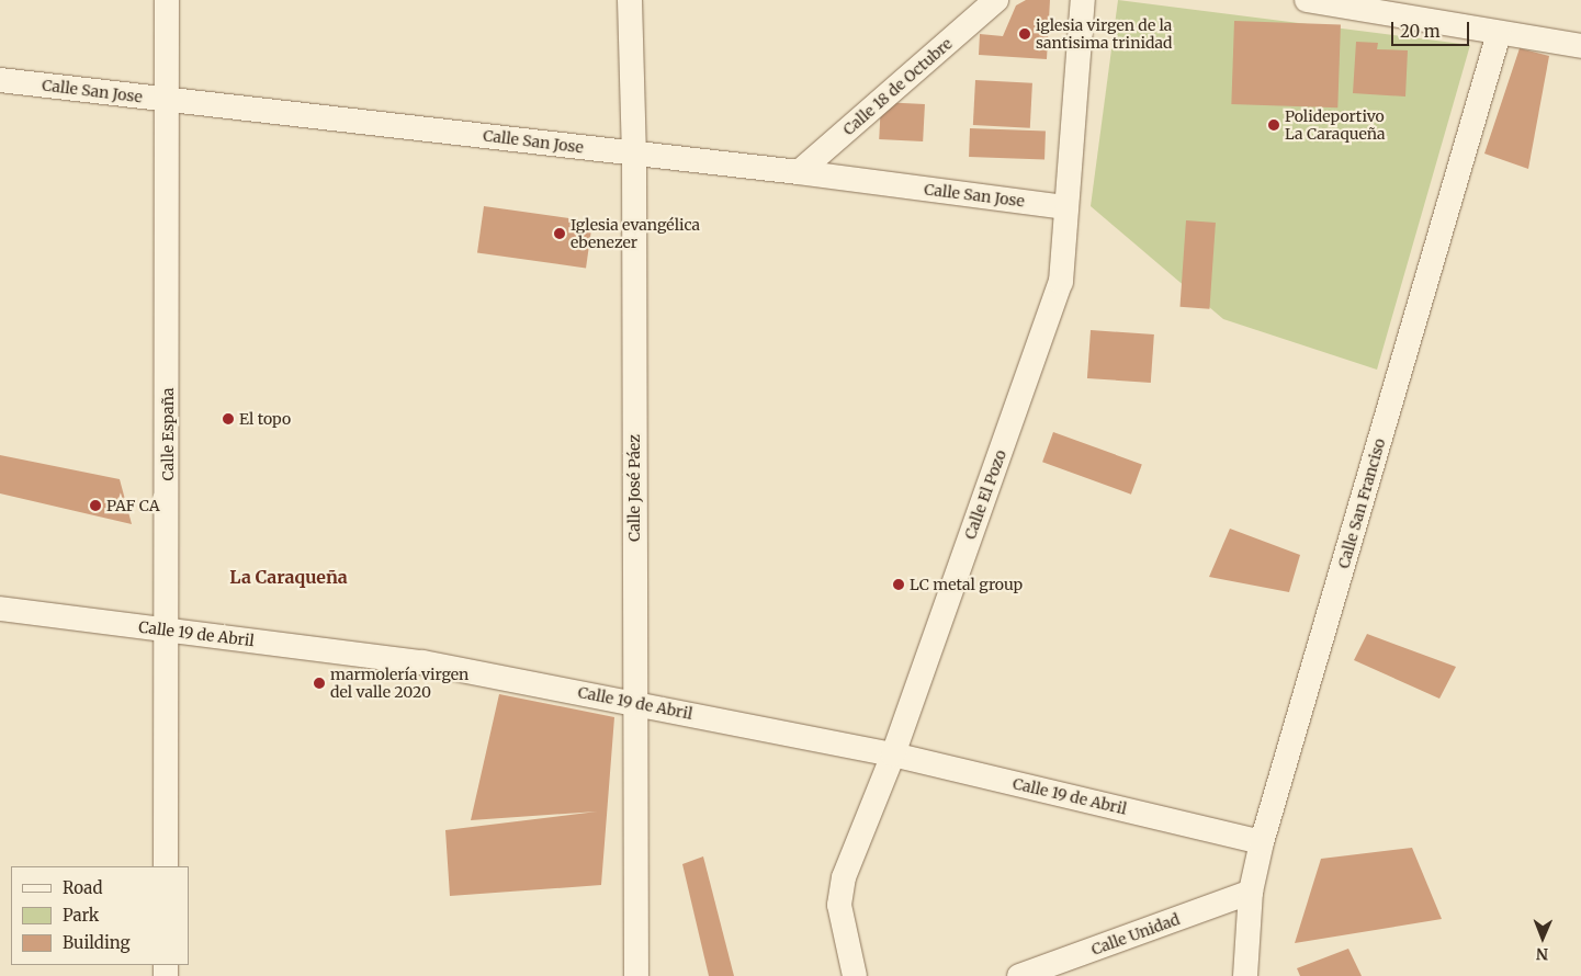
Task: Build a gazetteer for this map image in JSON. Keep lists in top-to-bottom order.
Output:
{
  "streets": {
    "street": [
      "Calle 18 de Octubre",
      "Calle San Jose",
      "Calle España",
      "Calle José Páez",
      "Calle El Pozo",
      "Calle San Franciso",
      "Calle 19 de Abril",
      "Calle Unidad"
    ]
  },
  "crossings": [
    ["Calle 18 de Octubre", "Calle San Jose"],
    ["Calle San Jose", "Calle España"],
    ["Calle San Jose", "Calle José Páez"],
    ["Calle San Jose", "Calle El Pozo"],
    ["Calle España", "Calle 19 de Abril"],
    ["Calle José Páez", "Calle 19 de Abril"],
    ["Calle El Pozo", "Calle 19 de Abril"],
    ["Calle San Franciso", "Calle 19 de Abril"],
    ["Calle San Franciso", "Calle Unidad"]
  ],
  "districts": ["La Caraqueña"],
  "places": [
    "iglesia virgen de la santisima trinidad",
    "Polideportivo La Caraqueña",
    "Iglesia evangélica ebenezer",
    "El topo",
    "PAF CA",
    "LC metal group",
    "marmolería virgen del valle 2020"
  ],
  "legend": ["Road", "Park", "Building"],
  "scale_bar": "20 m",
  "north": "bottom"
}
